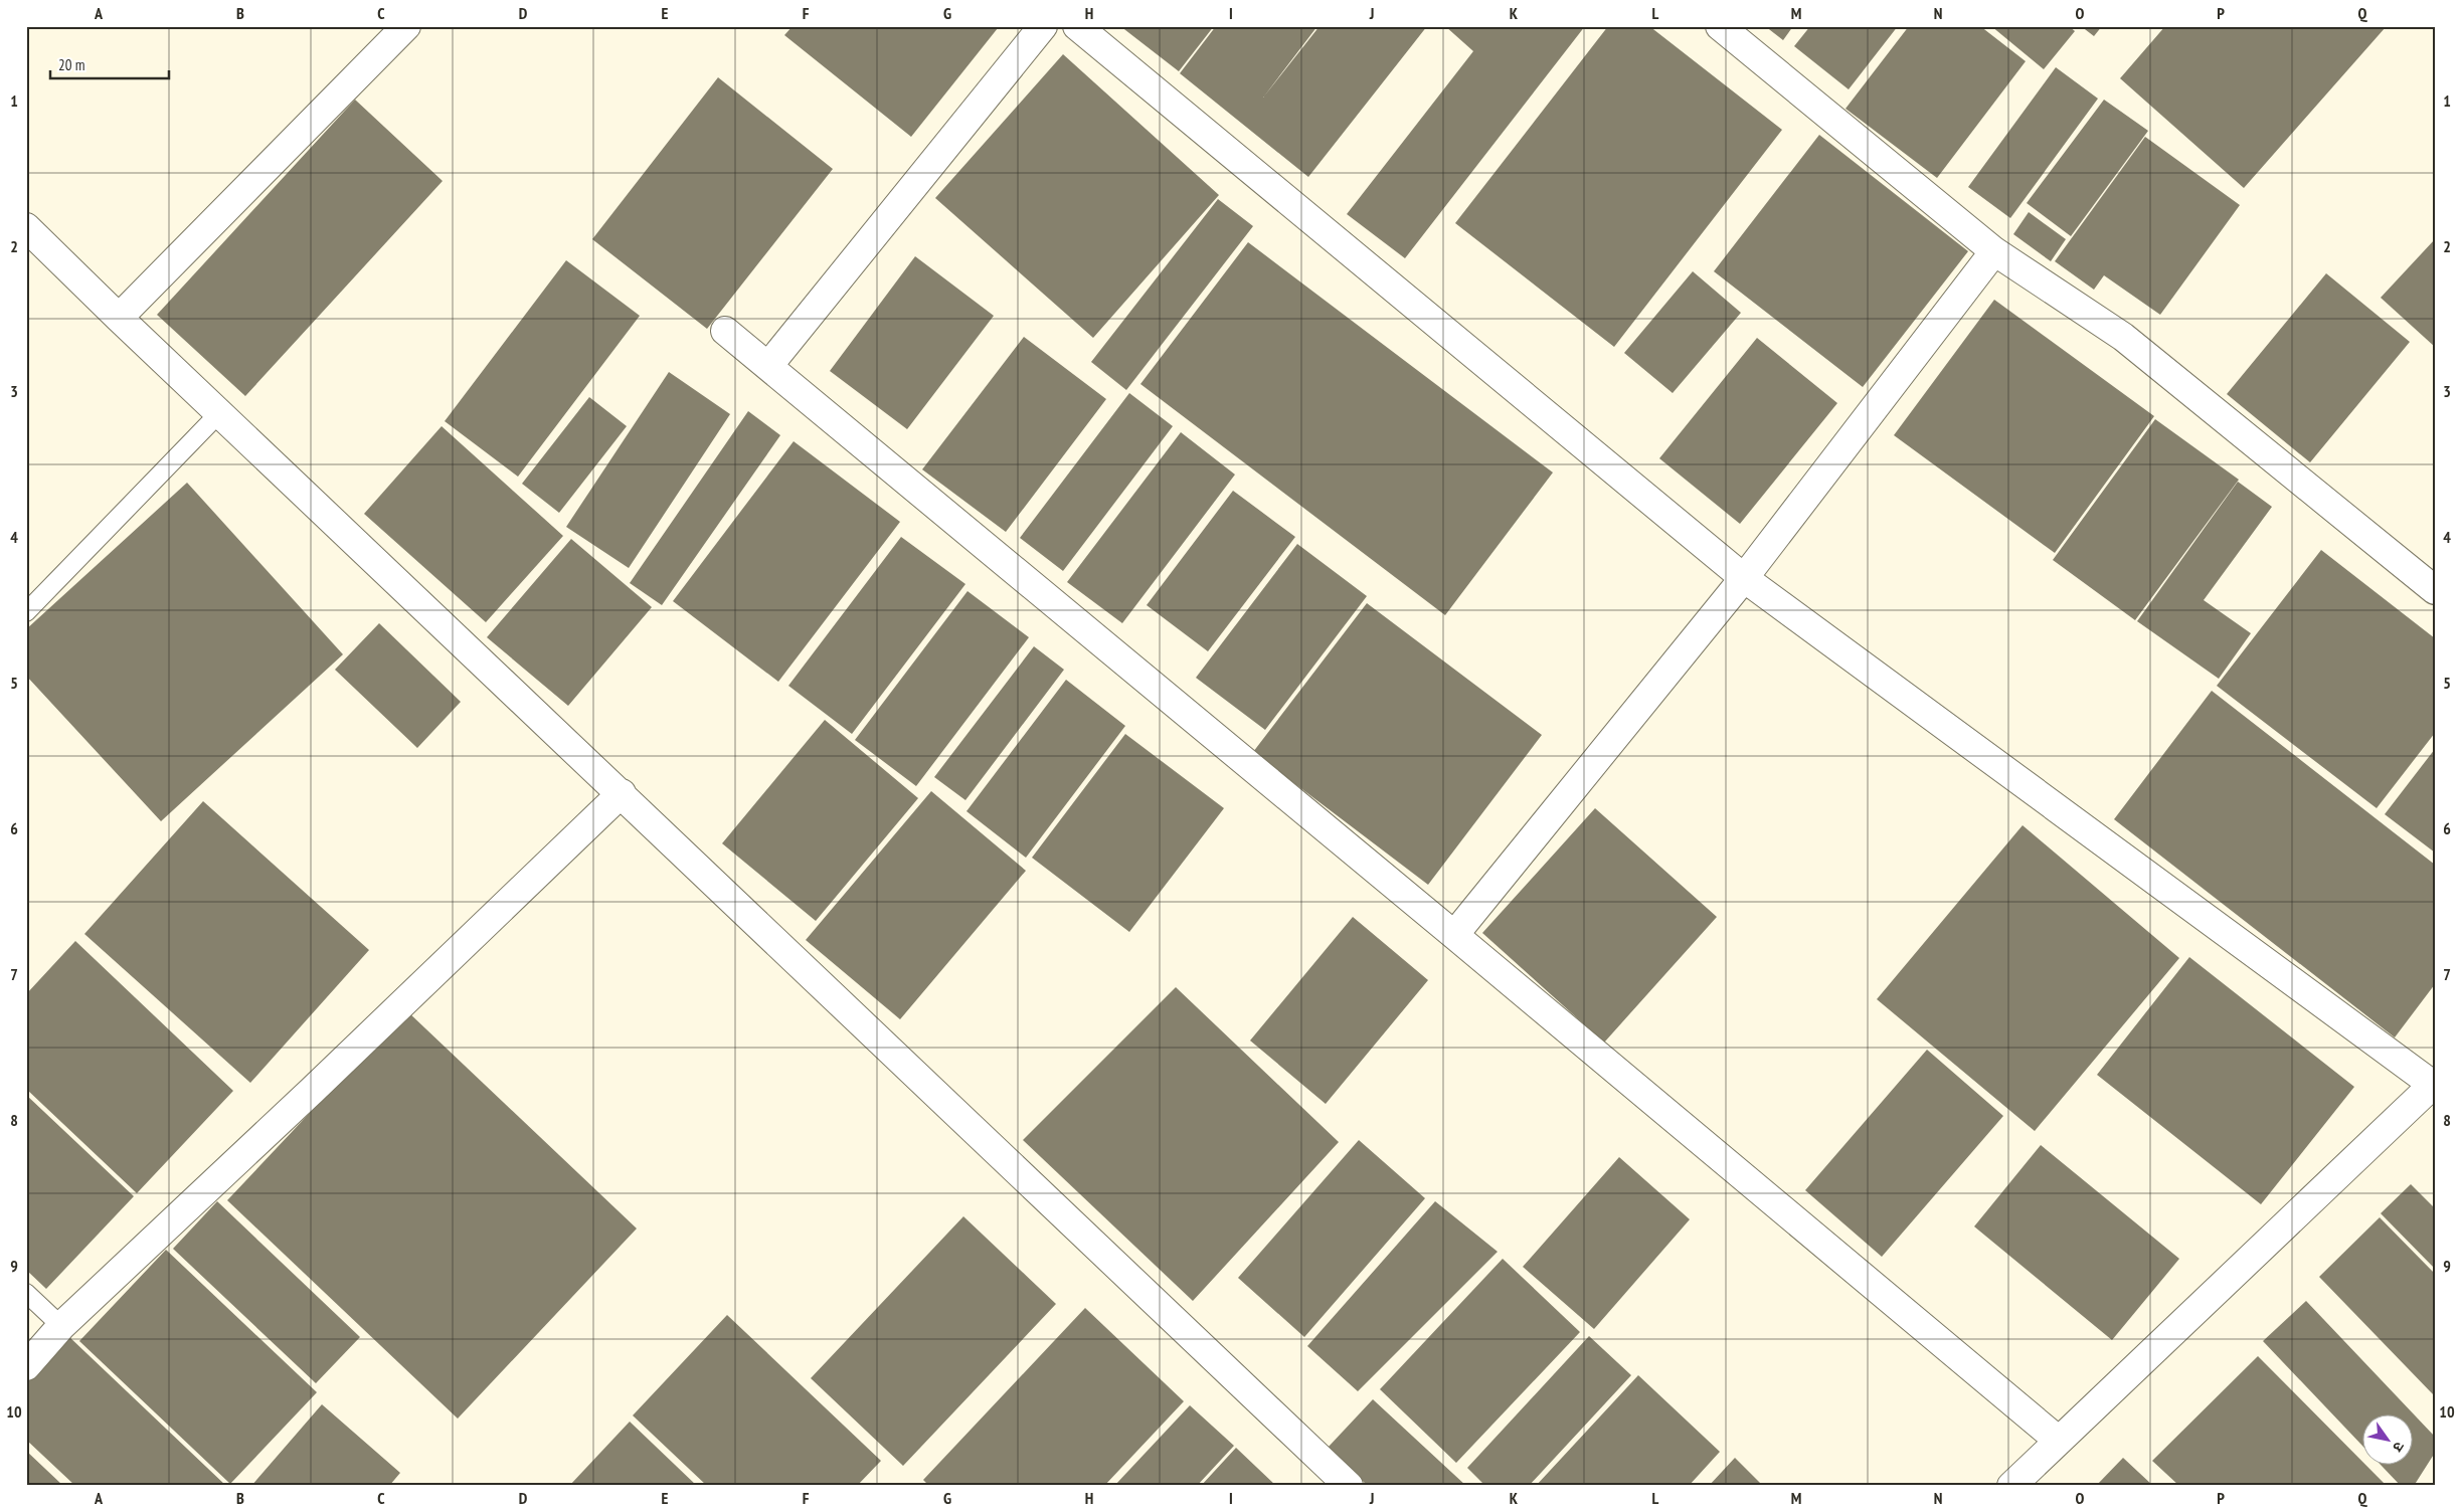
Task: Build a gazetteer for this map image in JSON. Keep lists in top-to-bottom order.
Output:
{
  "scale_bar": "20 m",
  "north": "bottom right",
  "grid": {
    "columns": [
      "A",
      "B",
      "C",
      "D",
      "E",
      "F",
      "G",
      "H",
      "I",
      "J",
      "K",
      "L",
      "M",
      "N",
      "O",
      "P",
      "Q"
    ],
    "rows": [
      "1",
      "2",
      "3",
      "4",
      "5",
      "6",
      "7",
      "8",
      "9",
      "10"
    ]
  }
}
